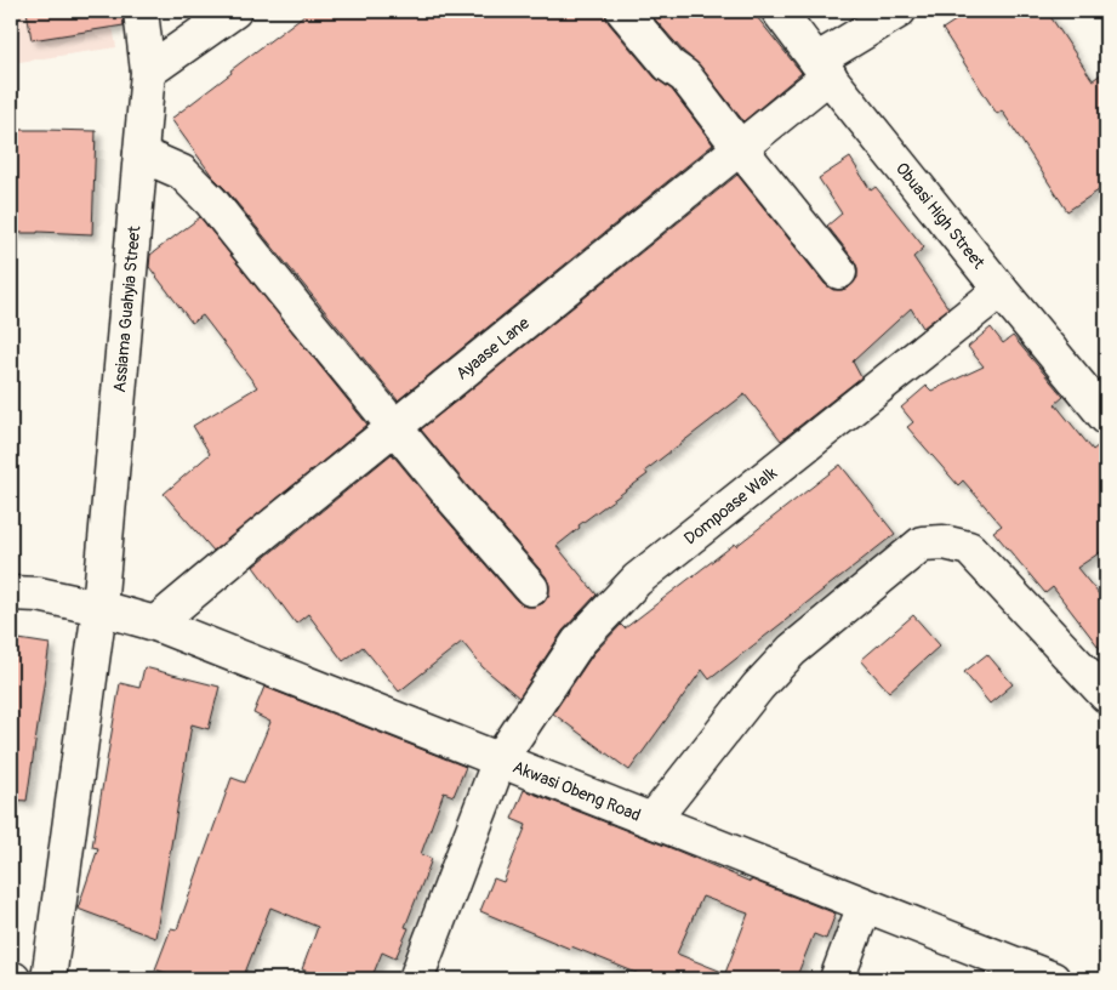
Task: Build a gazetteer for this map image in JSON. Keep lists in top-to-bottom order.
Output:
{
  "streets": {
    "street": [
      "Obuasi High Street",
      "Assiama Guahyia Street",
      "Ayaase Lane",
      "Dompoase Walk",
      "Akwasi Obeng Road"
    ]
  },
  "crossings": [
    ["Obuasi High Street", "Ayaase Lane"],
    ["Obuasi High Street", "Dompoase Walk"],
    ["Assiama Guahyia Street", "Akwasi Obeng Road"],
    ["Ayaase Lane", "Akwasi Obeng Road"],
    ["Dompoase Walk", "Akwasi Obeng Road"]
  ]
}
